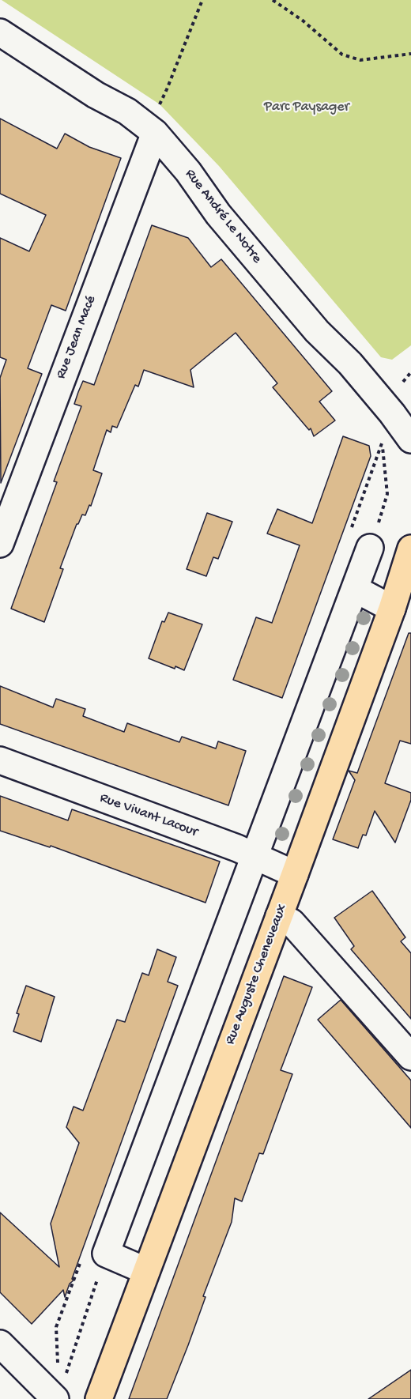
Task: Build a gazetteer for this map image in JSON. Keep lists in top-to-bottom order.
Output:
{
  "streets": {
    "main road": ["Rue Auguste Cheneveaux"],
    "street": ["Rue André Le Notre", "Rue Jean Macé", "Rue Vivant Lacour"]
  },
  "crossings": [
    ["Rue André Le Notre", "Rue Jean Macé"],
    ["Rue Vivant Lacour", "Rue Auguste Cheneveaux"]
  ],
  "parks": ["Parc Paysager"]
}
